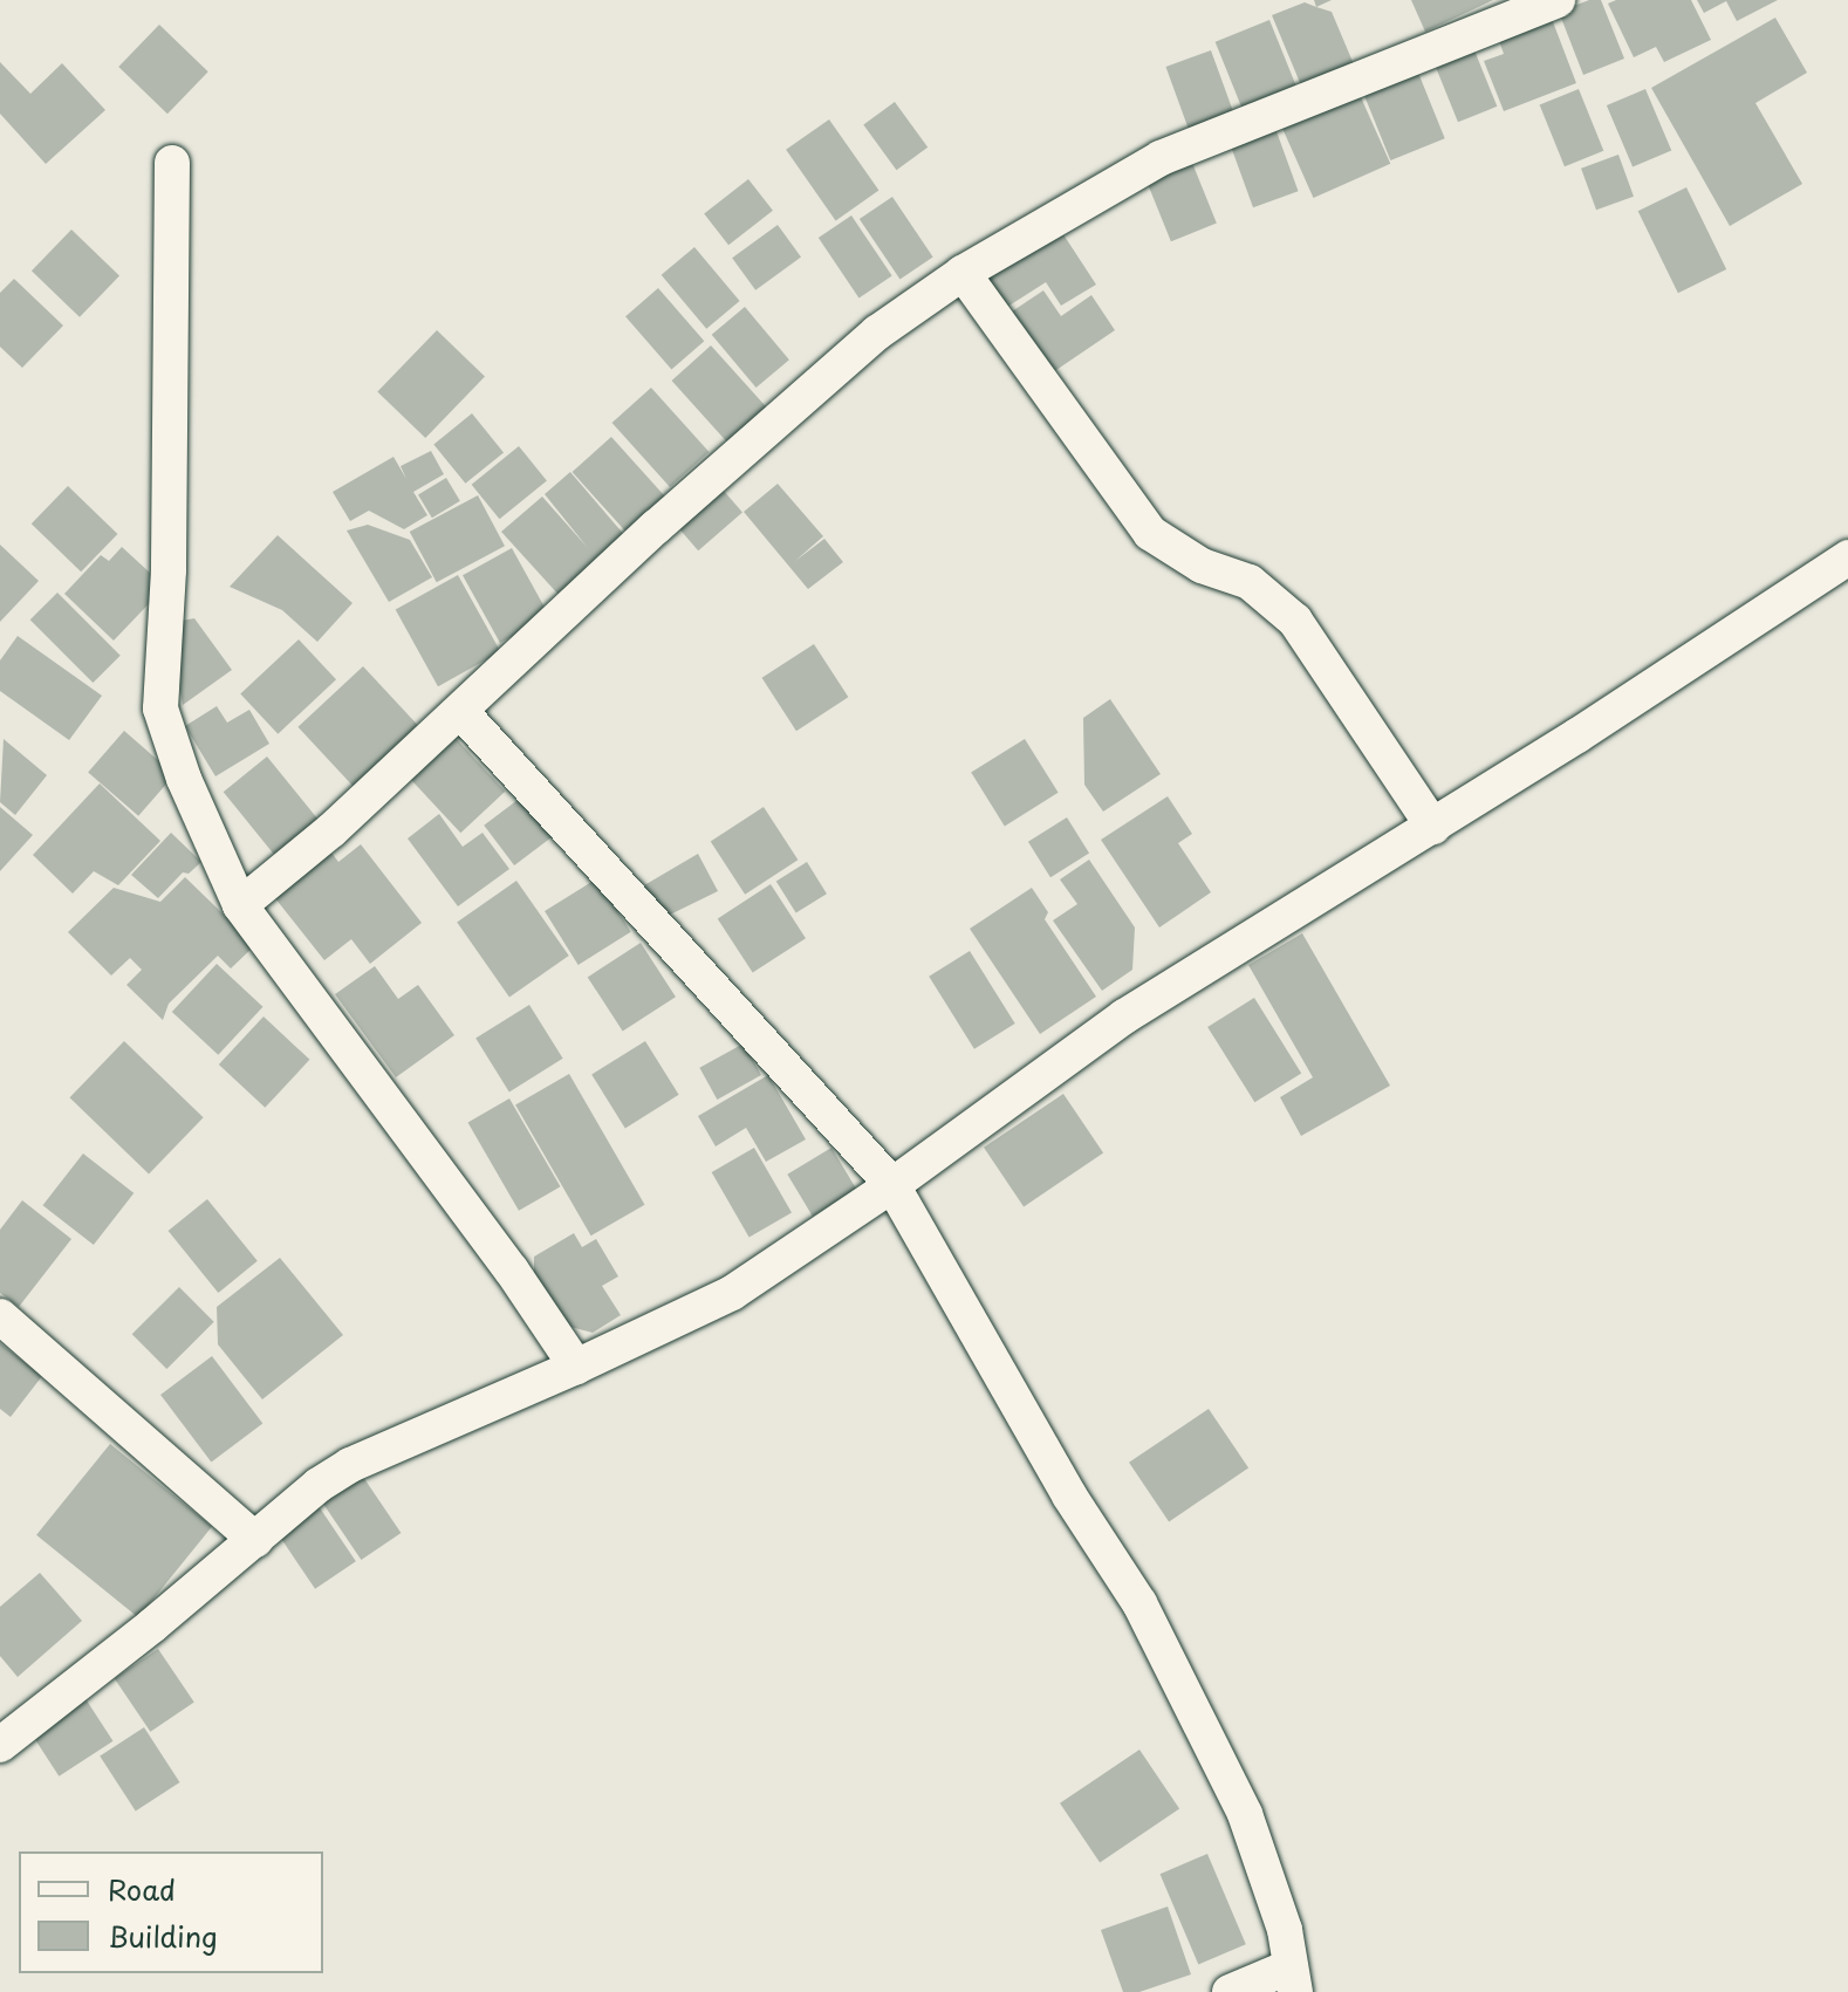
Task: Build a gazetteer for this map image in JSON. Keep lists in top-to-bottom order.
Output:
{
  "legend": ["Road", "Building"]
}
